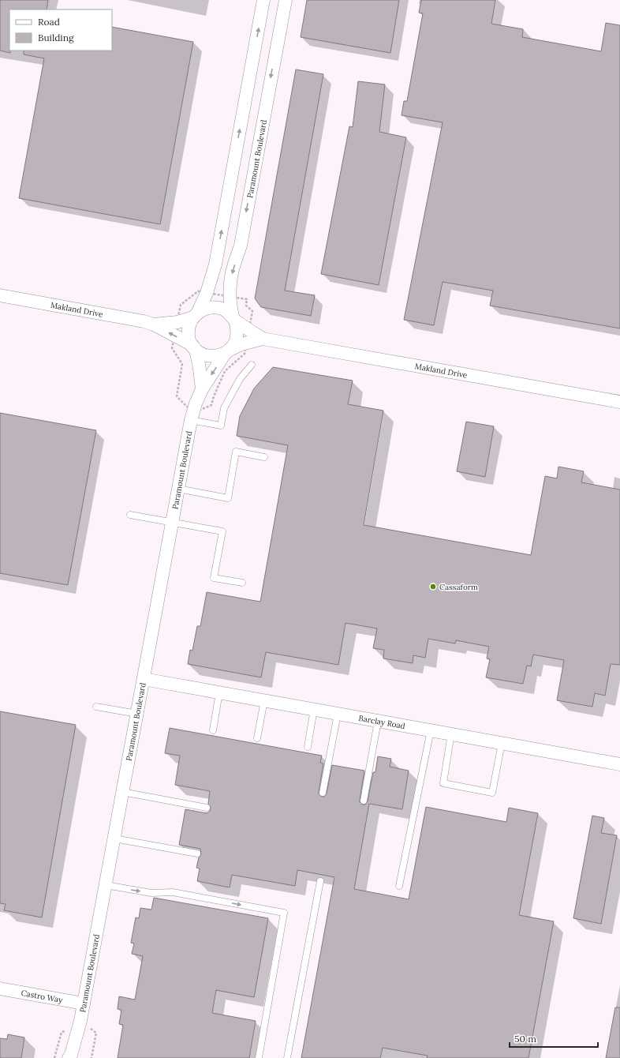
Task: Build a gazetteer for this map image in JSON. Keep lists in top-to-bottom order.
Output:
{
  "streets": {
    "street": [
      "Paramount Boulevard",
      "Makland Drive",
      "Barclay Road",
      "Castro Way"
    ]
  },
  "crossings": [
    ["Paramount Boulevard", "Makland Drive"],
    ["Paramount Boulevard", "Barclay Road"],
    ["Paramount Boulevard", "Castro Way"]
  ],
  "places": ["Cassaform"],
  "legend": ["Road", "Building"],
  "scale_bar": "50 m"
}
